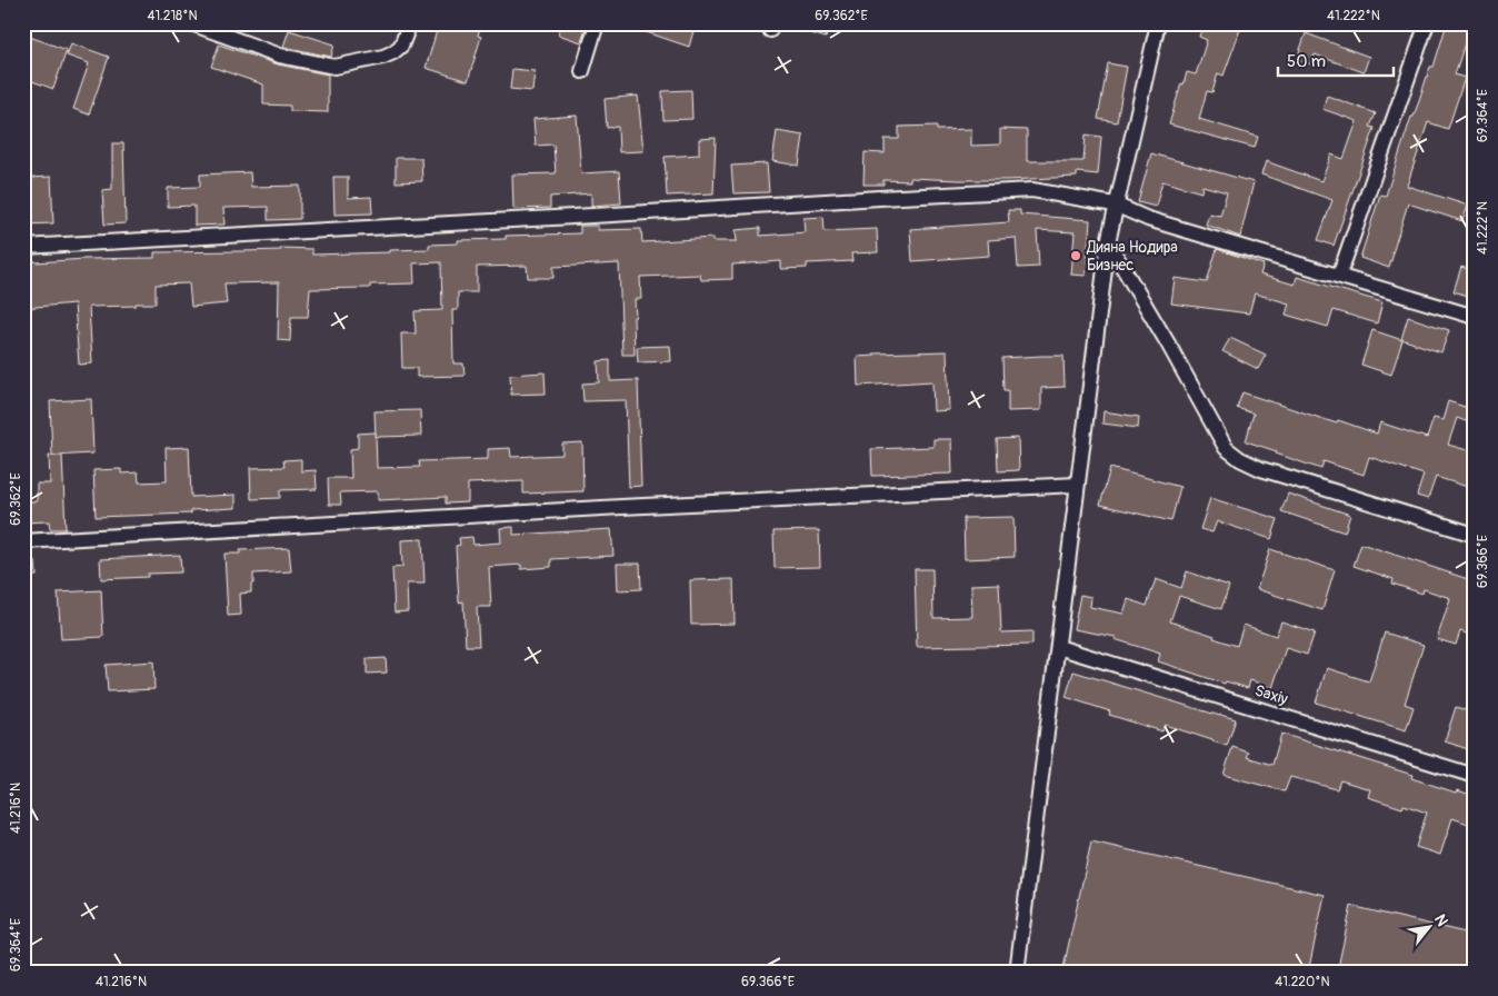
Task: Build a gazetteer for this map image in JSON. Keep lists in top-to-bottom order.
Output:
{
  "streets": {
    "street": ["Saxiy"]
  },
  "places": ["Дияна Нодира Бизнес"],
  "scale_bar": "50 m",
  "north": "top right",
  "coordinates": [
    "41.218°N",
    "69.362°E",
    "41.222°N",
    "69.364°E",
    "69.366°E",
    "41.216°N",
    "41.220°N"
  ]
}
